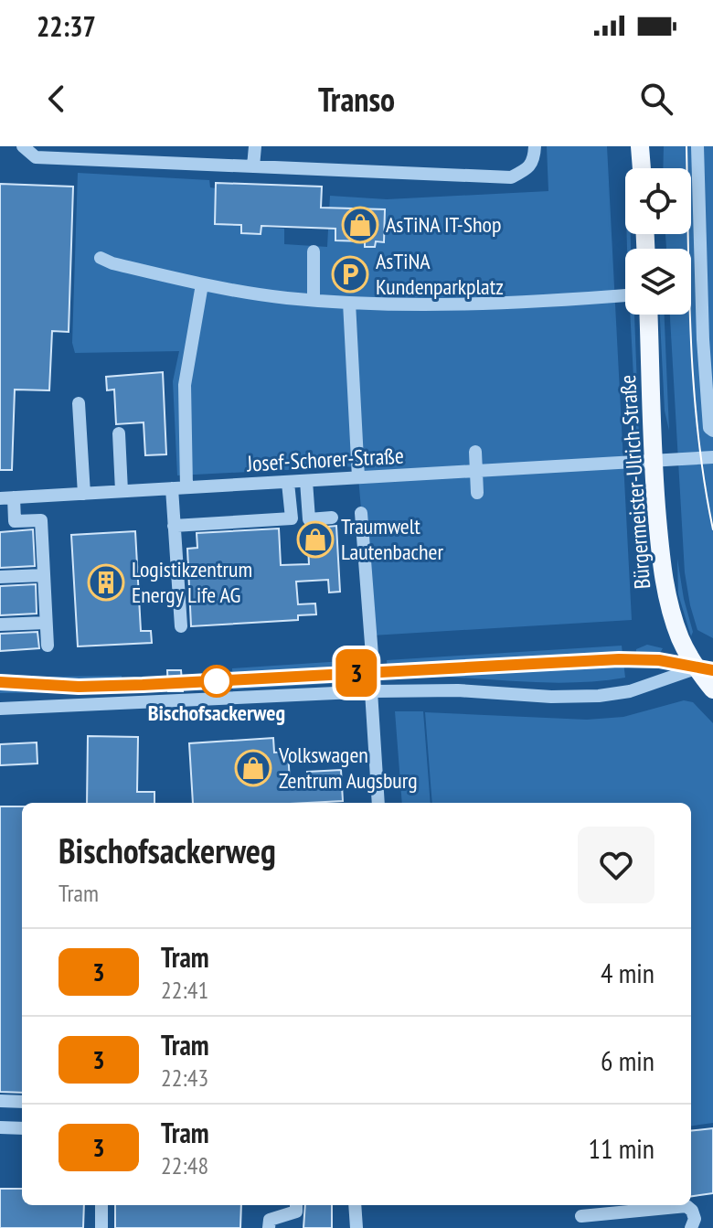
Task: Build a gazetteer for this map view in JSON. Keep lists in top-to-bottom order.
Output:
{
  "streets": {
    "main road": ["Bürgermeister-Ulrich-Straße"],
    "street": ["Josef-Schorer-Straße"]
  },
  "crossings": [
    ["Josef-Schorer-Straße", "Bürgermeister-Ulrich-Straße"]
  ],
  "places": {
    "shop": ["AsTiNA IT-Shop", "Traumwelt Lautenbacher", "Volkswagen Zentrum Augsburg"],
    "parking": ["AsTiNA Kundenparkplatz"],
    "building": ["Logistikzentrum Energy Life AG"],
    "other": ["Bischofsackerweg"]
  },
  "lines": ["tram line 3"],
  "page": {
    "status": "22:37",
    "header": "Transo",
    "on_map": "3",
    "heading": ["Bischofsackerweg", "Tram"],
    "list": [
      {
        "mark": "3",
        "name": "Tram",
        "note": "22:41",
        "value": "4 min"
      },
      {
        "mark": "3",
        "name": "Tram",
        "note": "22:43",
        "value": "6 min"
      },
      {
        "mark": "3",
        "name": "Tram",
        "note": "22:48",
        "value": "11 min"
      }
    ]
  }
}
